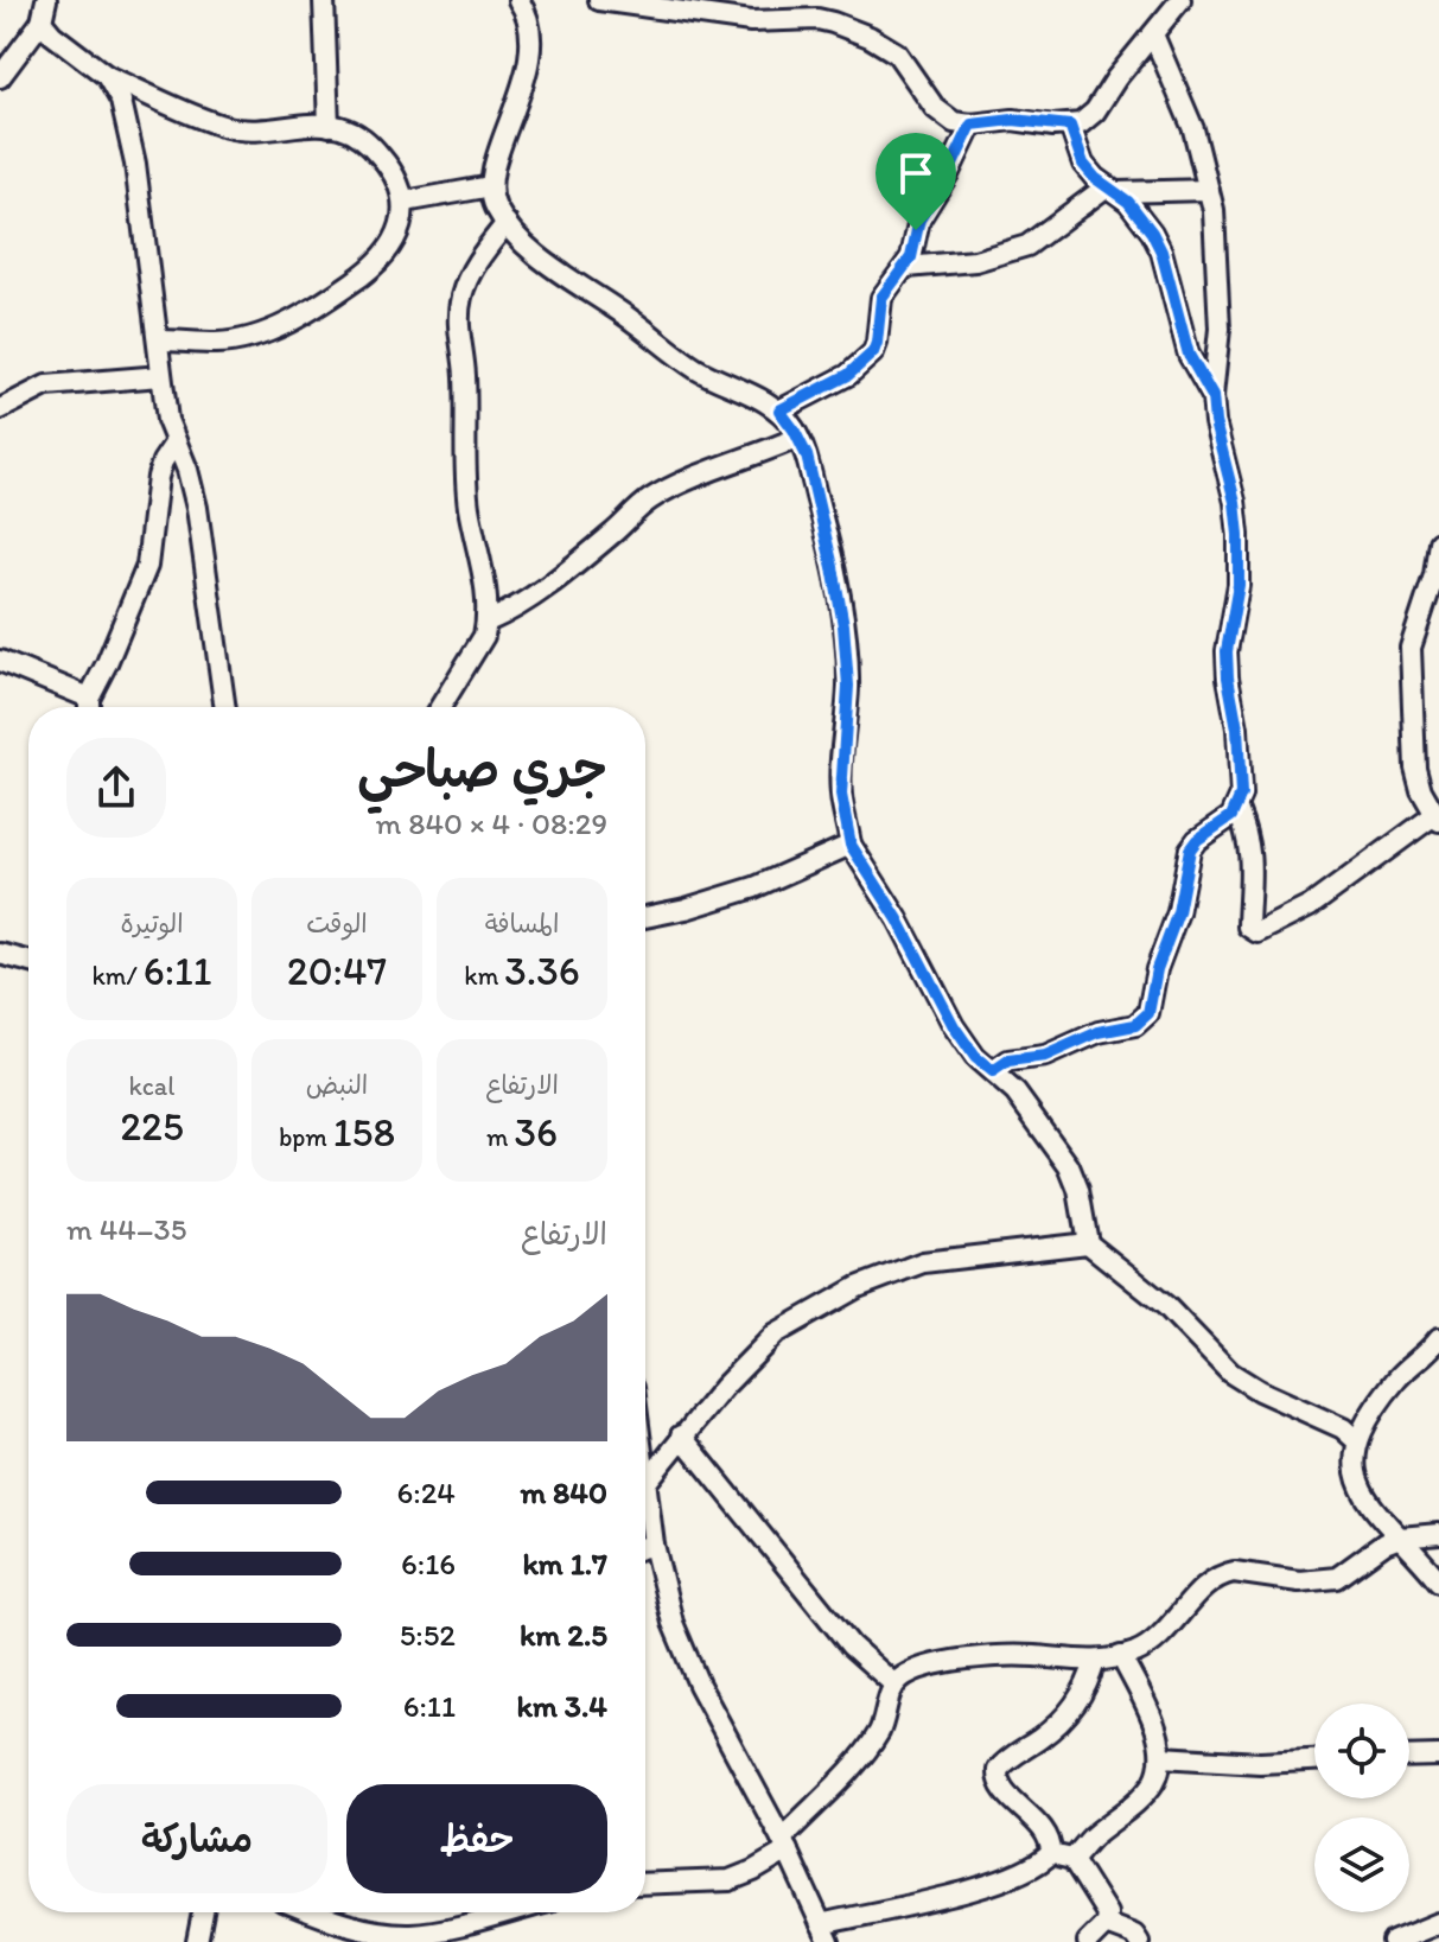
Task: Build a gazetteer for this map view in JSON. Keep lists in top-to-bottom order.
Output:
{
  "page": {
    "heading": ["جري صباحي", "08:29 · 4 × 840 m"],
    "stats": [
      ["المسافة", "3.36 km"],
      ["الوقت", "20:47"],
      ["الوتيرة", "6:11 /km"],
      ["الارتفاع", "36 m"],
      ["النبض", "158 bpm"],
      ["kcal", "225"]
    ],
    "chart": ["الارتفاع", "35–44 m"],
    "list": [
      {
        "name": "840 m",
        "note": "6:24"
      },
      {
        "name": "1.7 km",
        "note": "6:16"
      },
      {
        "name": "2.5 km",
        "note": "5:52"
      },
      {
        "name": "3.4 km",
        "note": "6:11"
      }
    ],
    "buttons": ["حفظ", "مشاركة"]
  }
}
